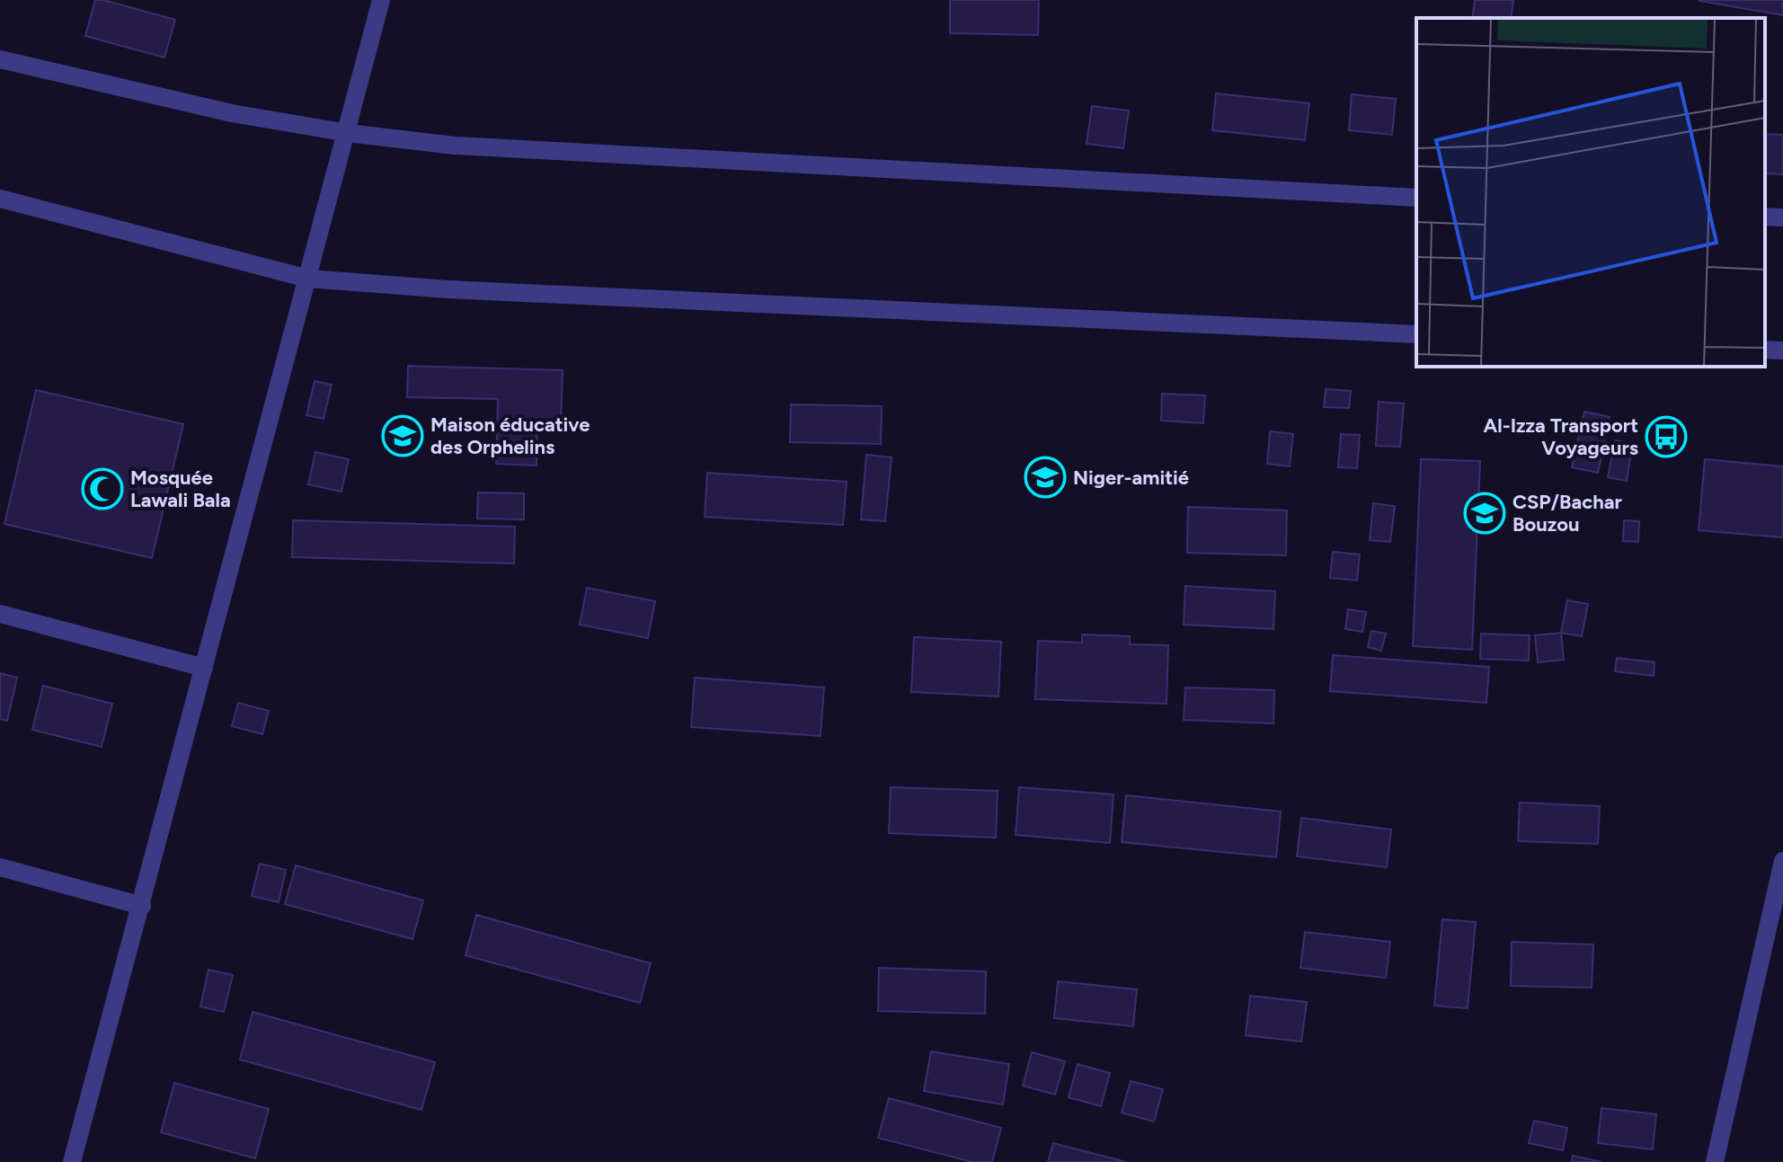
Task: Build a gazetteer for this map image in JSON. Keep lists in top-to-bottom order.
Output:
{
  "places": {
    "school or university": ["Maison éducative des Orphelins", "Niger-amitié", "CSP/Bachar Bouzou"],
    "bus stop": ["Al-Izza Transport Voyageurs"],
    "mosque": ["Mosquée Lawali Bala"]
  }
}
